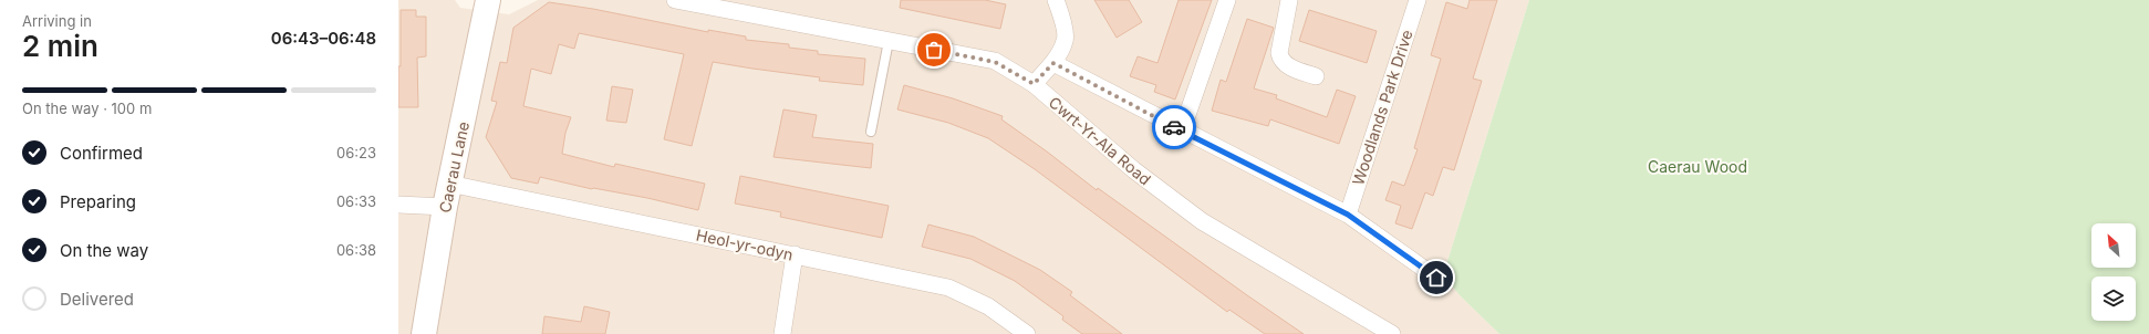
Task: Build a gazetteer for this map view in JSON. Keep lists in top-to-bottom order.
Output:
{
  "streets": {
    "street": [
      "Woodlands Park Drive",
      "Cwrt-Yr-Ala Road",
      "Caerau Lane",
      "Heol-yr-odyn"
    ]
  },
  "crossings": [
    ["Caerau Lane", "Heol-yr-odyn"]
  ],
  "parks": ["Caerau Wood"],
  "north": "top left",
  "page": {
    "heading": ["2 min", "Arriving in", "06:43–06:48"],
    "bar": "On the way · 100 m",
    "list": [
      ["Confirmed", "06:23"],
      ["Preparing", "06:33"],
      ["On the way", "06:38"],
      "Delivered"
    ]
  }
}
